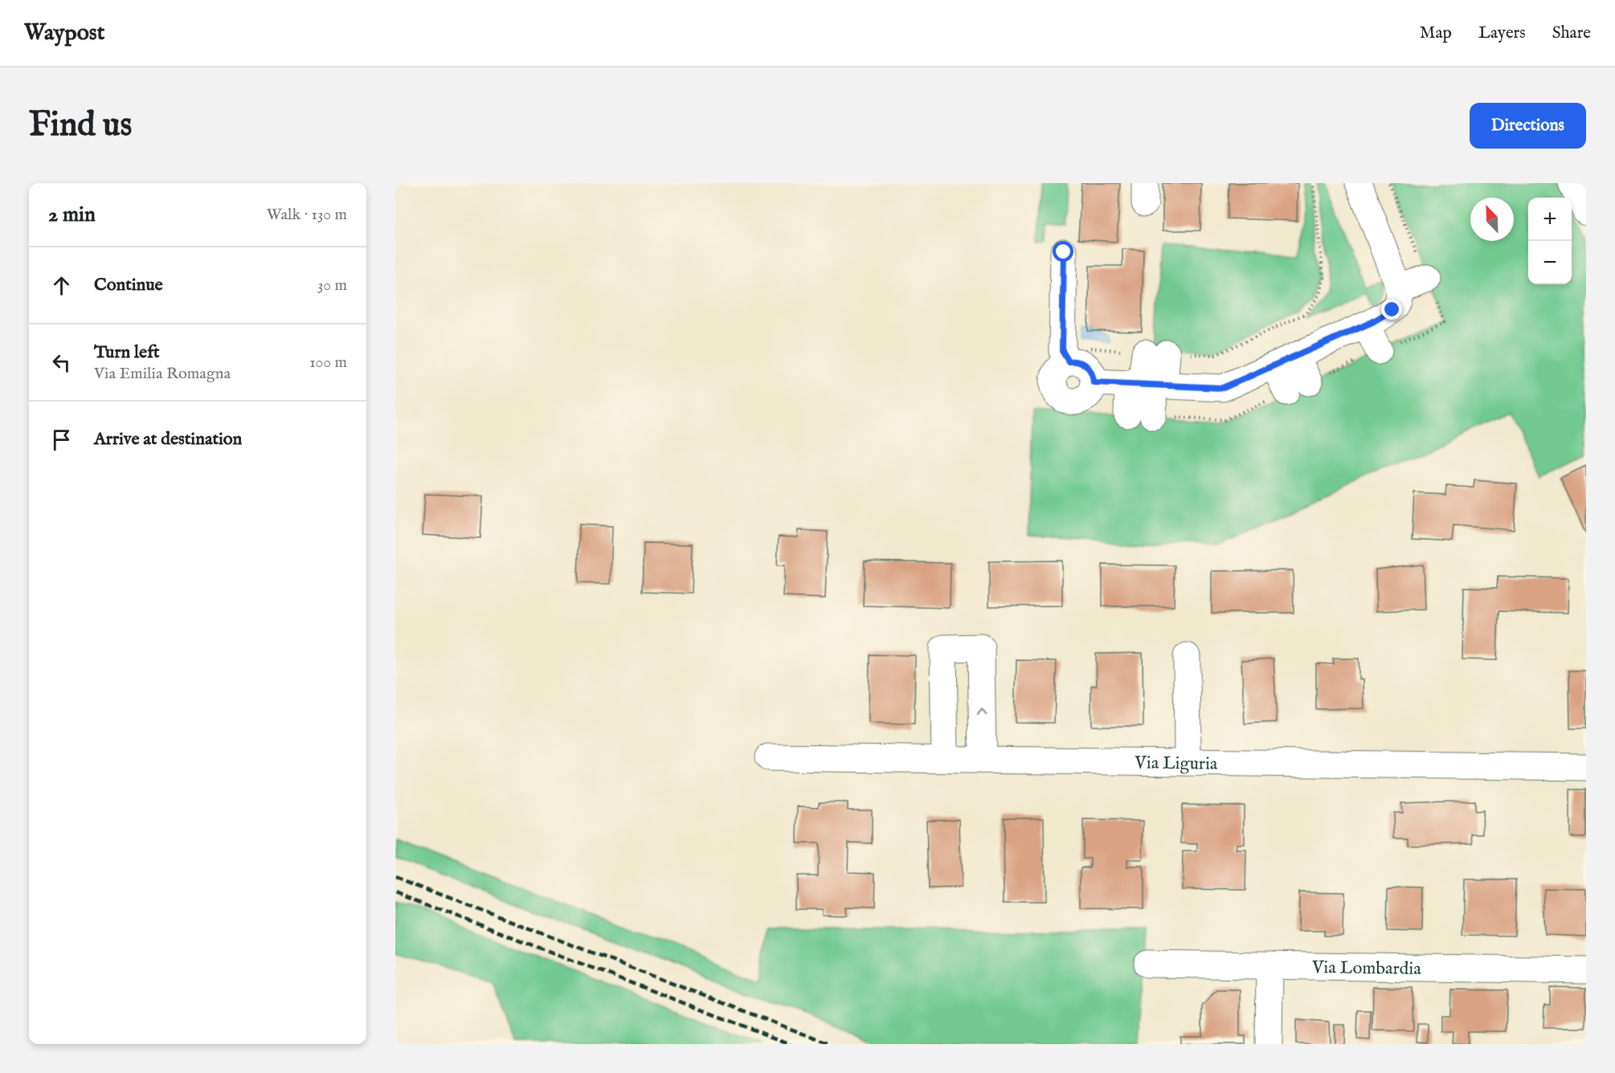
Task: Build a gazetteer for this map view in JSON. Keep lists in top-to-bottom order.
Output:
{
  "streets": {
    "street": ["Via Liguria", "Via Lombardia"]
  },
  "north": "top left",
  "page": {
    "header": "Waypost",
    "nav": ["Map", "Layers", "Share"],
    "buttons": "Directions",
    "title": "Find us",
    "heading": ["2 min", "Walk · 130 m"],
    "map_buttons": ["+", "−"],
    "list": [
      ["Continue", "30 m"],
      ["Turn left", "Via Emilia Romagna", "100 m"],
      "Arrive at destination"
    ]
  }
}
